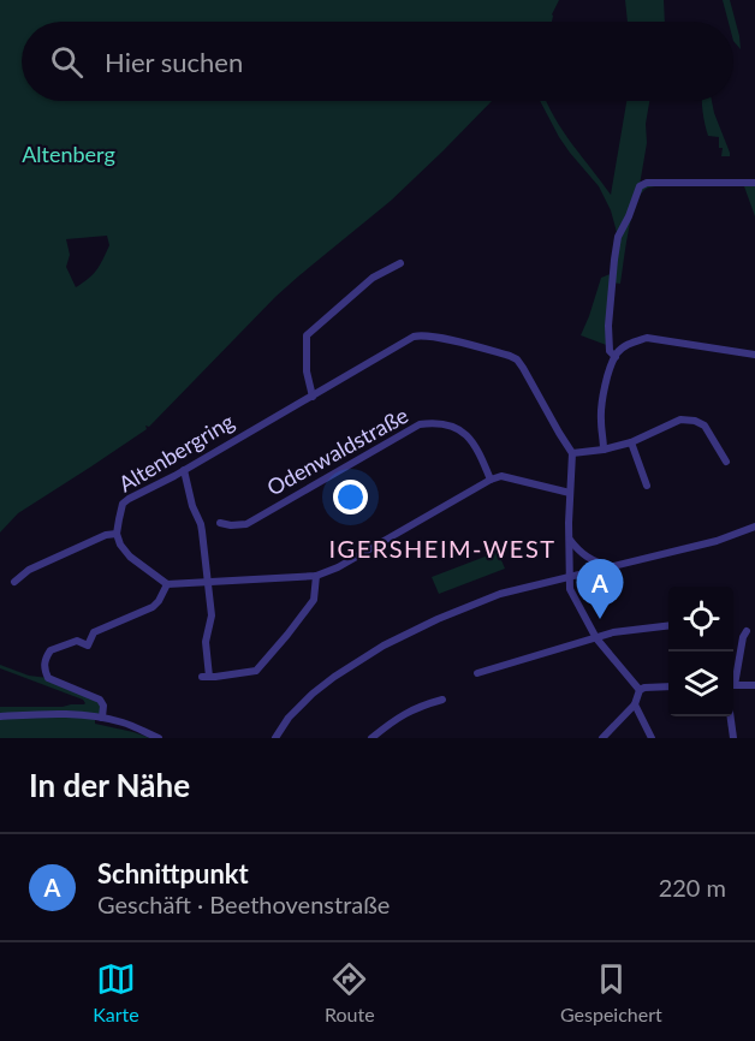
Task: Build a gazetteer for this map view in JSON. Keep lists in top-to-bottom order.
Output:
{
  "streets": {
    "street": ["Odenwaldstraße", "Altenbergring"]
  },
  "districts": ["IGERSHEIM-WEST"],
  "parks": ["Altenberg"],
  "page": {
    "search": "Hier suchen",
    "pins": "A",
    "heading": "In der Nähe",
    "list": [
      {
        "mark": "A",
        "name": "Schnittpunkt",
        "note": "Geschäft · Beethovenstraße",
        "value": "220 m"
      }
    ],
    "nav": ["Karte", "Route", "Gespeichert"]
  }
}
